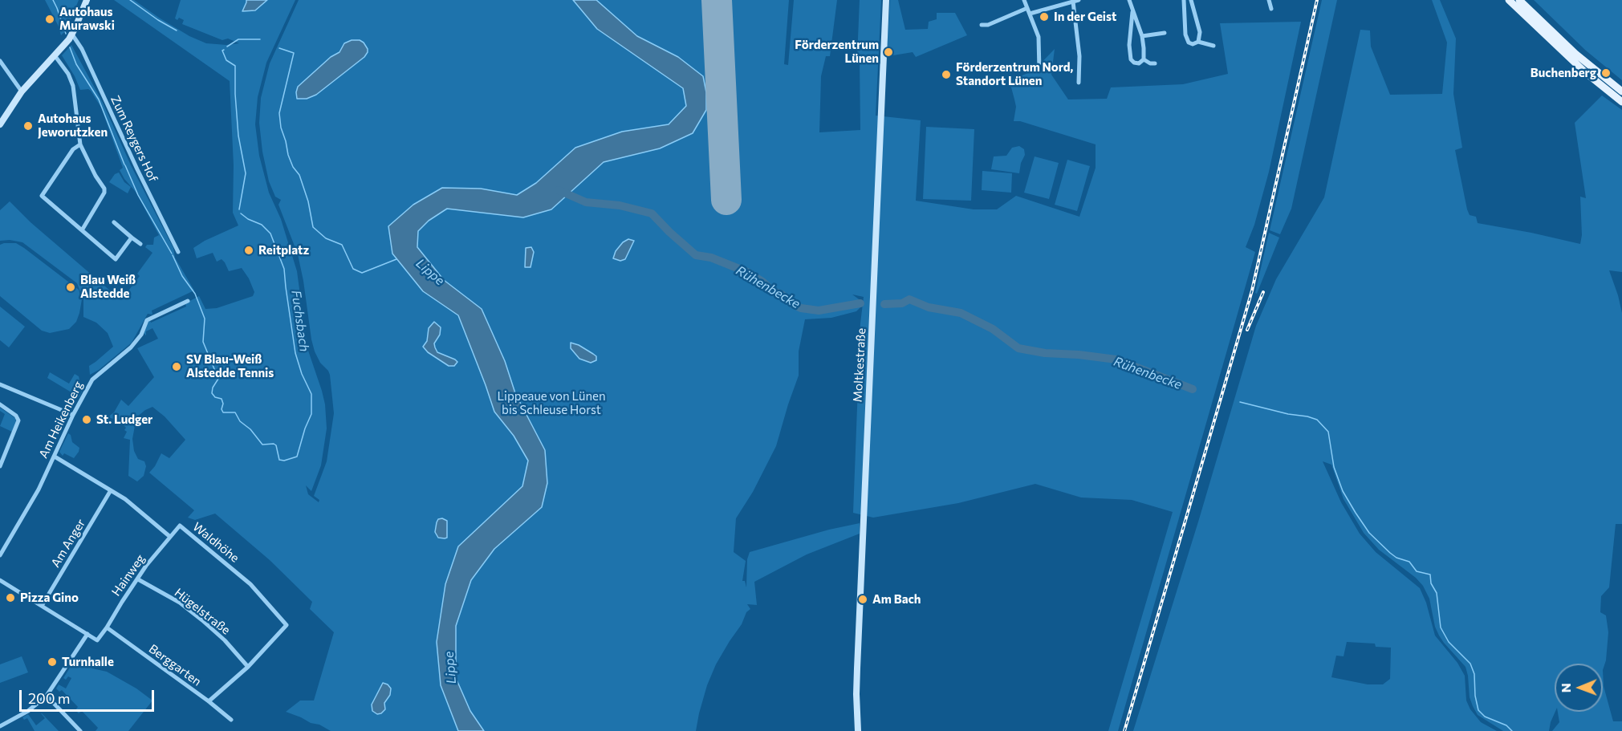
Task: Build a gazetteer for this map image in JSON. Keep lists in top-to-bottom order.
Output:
{
  "streets": {
    "street": [
      "Zum Reygers Hof",
      "Moltkestraße",
      "Am Heikenberg",
      "Waldhöhe",
      "Am Anger",
      "Hainweg",
      "Hügelstraße",
      "Berggarten"
    ]
  },
  "crossings": [
    ["Waldhöhe", "Hainweg"],
    ["Waldhöhe", "Hügelstraße"],
    ["Hainweg", "Hügelstraße"],
    ["Hainweg", "Berggarten"]
  ],
  "water": ["Lippe", "Rühenbecke", "Fuchsbach"],
  "parks": ["Lippeaue von Lünen bis Schleuse Horst"],
  "places": [
    "In der Geist",
    "Autohaus Murawski",
    "Förderzentrum Lünen",
    "Buchenberg",
    "Förderzentrum Nord, Standort Lünen",
    "Autohaus Jeworutzken",
    "Reitplatz",
    "Blau Weiß Alstedde",
    "SV Blau-Weiß Alstedde Tennis",
    "St. Ludger",
    "Pizza Gino",
    "Am Bach",
    "Turnhalle"
  ],
  "scale_bar": "200 m",
  "north": "left"
}
